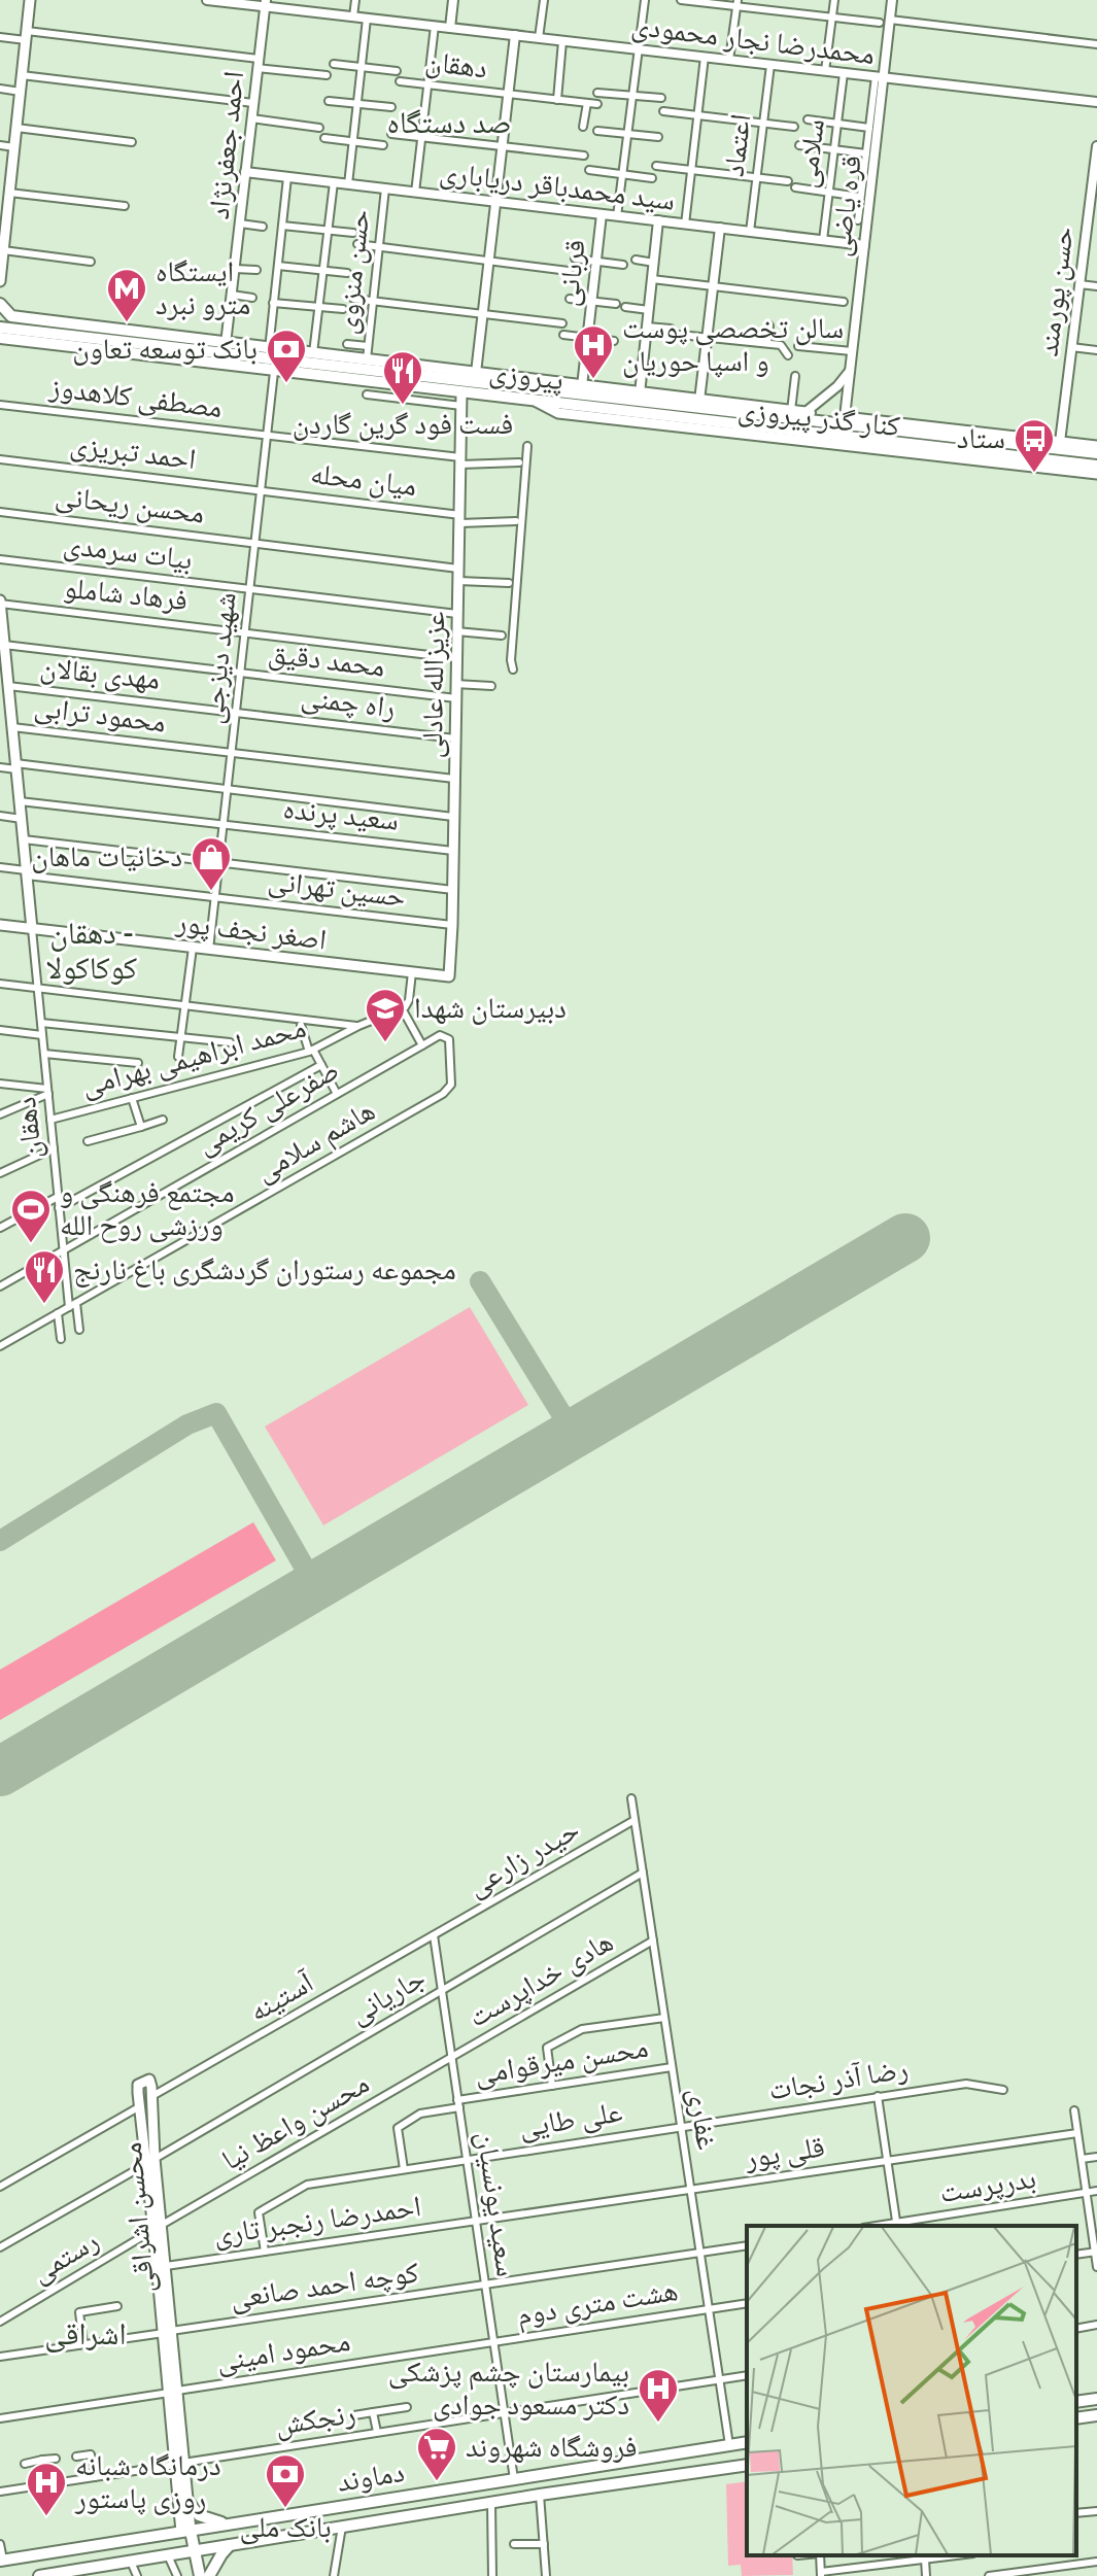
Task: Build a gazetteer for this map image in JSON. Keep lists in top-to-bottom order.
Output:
{
  "streets": {
    "main road": [
      "دهقان",
      "پیروزی",
      "کنار گذر پیروزی",
      "عزیزالله عادلی",
      "اصغر نجف پور",
      "محسن اشراقی",
      "دماوند"
    ],
    "street": [
      "محمدرضا نجار محمودی",
      "احمد جعفرنژاد",
      "اعتماد",
      "سلامی",
      "سید محمدباقر دریاباری",
      "قره یاضی",
      "حسن منزوی",
      "قربانی",
      "حسن پورمند",
      "مصطفی کلاهدوز",
      "احمد تبریزی",
      "میان محله",
      "محسن ریحانی",
      "بیات سرمدی",
      "فرهاد شاملو",
      "شهید دیزجی",
      "محمد دقیق",
      "مهدی بقالان",
      "راه چمنی",
      "محمود ترابی",
      "سعید پرنده",
      "حسین تهرانی",
      "محمد ابراهیمی بهرامی",
      "صفرعلی کریمی",
      "هاشم سلامی",
      "حیدر زارعی",
      "هادی خداپرست",
      "جاریانی",
      "آستینه",
      "محسن میرقوامی",
      "رضا آذر نجات",
      "غفاری",
      "علی طایی",
      "محسن واعظ نیا",
      "قلی پور",
      "بدرپرست",
      "سعید یونسیان",
      "احمدرضا رنجبر تاری",
      "رستمی",
      "کوچه احمد صانعی",
      "هشت متری دوم",
      "محمود امینی",
      "رنجکش"
    ]
  },
  "crossings": [
    ["محمدرضا نجار محمودی", "احمد جعفرنژاد"],
    ["محمدرضا نجار محمودی", "اعتماد"],
    ["محمدرضا نجار محمودی", "سلامی"],
    ["محمدرضا نجار محمودی", "قره یاضی"],
    ["دهقان", "فرهاد شاملو"],
    ["دهقان", "محمد دقیق"],
    ["دهقان", "مهدی بقالان"],
    ["دهقان", "محمود ترابی"],
    ["دهقان", "سعید پرنده"],
    ["دهقان", "حسین تهرانی"],
    ["دهقان", "اصغر نجف پور"],
    ["دهقان", "محمد ابراهیمی بهرامی"],
    ["دهقان", "صفرعلی کریمی"],
    ["دهقان", "هاشم سلامی"],
    ["احمد جعفرنژاد", "سید محمدباقر دریاباری"],
    ["احمد جعفرنژاد", "پیروزی"],
    ["اعتماد", "سید محمدباقر دریاباری"],
    ["سلامی", "سید محمدباقر دریاباری"],
    ["سید محمدباقر دریاباری", "قره یاضی"],
    ["سید محمدباقر دریاباری", "حسن منزوی"],
    ["سید محمدباقر دریاباری", "قربانی"],
    ["قره یاضی", "پیروزی"],
    ["حسن پورمند", "پیروزی"],
    ["پیروزی", "کنار گذر پیروزی"],
    ["پیروزی", "شهید دیزجی"],
    ["پیروزی", "عزیزالله عادلی"],
    ["مصطفی کلاهدوز", "شهید دیزجی"],
    ["مصطفی کلاهدوز", "عزیزالله عادلی"],
    ["احمد تبریزی", "میان محله"],
    ["احمد تبریزی", "شهید دیزجی"],
    ["میان محله", "شهید دیزجی"],
    ["میان محله", "عزیزالله عادلی"],
    ["محسن ریحانی", "شهید دیزجی"],
    ["محسن ریحانی", "عزیزالله عادلی"],
    ["بیات سرمدی", "شهید دیزجی"],
    ["بیات سرمدی", "عزیزالله عادلی"],
    ["فرهاد شاملو", "شهید دیزجی"],
    ["فرهاد شاملو", "عزیزالله عادلی"],
    ["شهید دیزجی", "محمد دقیق"],
    ["شهید دیزجی", "مهدی بقالان"],
    ["شهید دیزجی", "راه چمنی"],
    ["شهید دیزجی", "محمود ترابی"],
    ["شهید دیزجی", "سعید پرنده"],
    ["شهید دیزجی", "حسین تهرانی"],
    ["شهید دیزجی", "اصغر نجف پور"],
    ["محمد دقیق", "عزیزالله عادلی"],
    ["مهدی بقالان", "راه چمنی"],
    ["عزیزالله عادلی", "راه چمنی"],
    ["عزیزالله عادلی", "محمود ترابی"],
    ["عزیزالله عادلی", "سعید پرنده"],
    ["عزیزالله عادلی", "حسین تهرانی"],
    ["عزیزالله عادلی", "اصغر نجف پور"],
    ["صفرعلی کریمی", "هاشم سلامی"],
    ["حیدر زارعی", "آستینه"],
    ["حیدر زارعی", "غفاری"],
    ["حیدر زارعی", "سعید یونسیان"],
    ["هادی خداپرست", "غفاری"],
    ["هادی خداپرست", "محسن واعظ نیا"],
    ["هادی خداپرست", "سعید یونسیان"],
    ["جاریانی", "غفاری"],
    ["جاریانی", "سعید یونسیان"],
    ["جاریانی", "محسن اشراقی"],
    ["آستینه", "سعید یونسیان"],
    ["آستینه", "محسن اشراقی"],
    ["محسن میرقوامی", "غفاری"],
    ["محسن میرقوامی", "علی طایی"],
    ["محسن میرقوامی", "سعید یونسیان"],
    ["رضا آذر نجات", "غفاری"],
    ["رضا آذر نجات", "علی طایی"],
    ["غفاری", "علی طایی"],
    ["غفاری", "قلی پور"],
    ["غفاری", "کوچه احمد صانعی"],
    ["غفاری", "هشت متری دوم"],
    ["غفاری", "رنجکش"],
    ["غفاری", "دماوند"],
    ["علی طایی", "سعید یونسیان"],
    ["علی طایی", "احمدرضا رنجبر تاری"],
    ["محسن واعظ نیا", "سعید یونسیان"],
    ["محسن واعظ نیا", "محسن اشراقی"],
    ["محسن واعظ نیا", "رستمی"],
    ["قلی پور", "سعید یونسیان"],
    ["قلی پور", "احمدرضا رنجبر تاری"],
    ["سعید یونسیان", "احمدرضا رنجبر تاری"],
    ["سعید یونسیان", "کوچه احمد صانعی"],
    ["سعید یونسیان", "هشت متری دوم"],
    ["سعید یونسیان", "محمود امینی"],
    ["سعید یونسیان", "رنجکش"],
    ["سعید یونسیان", "دماوند"],
    ["محسن اشراقی", "احمدرضا رنجبر تاری"],
    ["محسن اشراقی", "رستمی"],
    ["محسن اشراقی", "کوچه احمد صانعی"],
    ["محسن اشراقی", "محمود امینی"],
    ["محسن اشراقی", "رنجکش"],
    ["محسن اشراقی", "دماوند"],
    ["هشت متری دوم", "محمود امینی"]
  ],
  "districts": ["صد دستگاه", "دهقان - کوکاکولا", "اشراقی"],
  "places": {
    "metro station": ["ایستگاه مترو نبرد"],
    "hospital": ["سالن تخصصی پوست و اسپا حوریان", "بیمارستان چشم پزشکی دکتر مسعود جوادی", "درمانگاه شبانه روزی پاستور"],
    "bank": ["بانک توسعه تعاون", "بانک ملی"],
    "restaurant": ["فست فود گرين گاردن", "مجموعه رستوران گردشگری باغ نارنج"],
    "bus stop": ["ستاد"],
    "shop": ["دخانیات ماهان"],
    "school or university": ["دبیرستان شهدا"],
    "sports": ["مجتمع فرهنگی و ورزشی روح الله"],
    "supermarket": ["فروشگاه شهروند"]
  }
}
